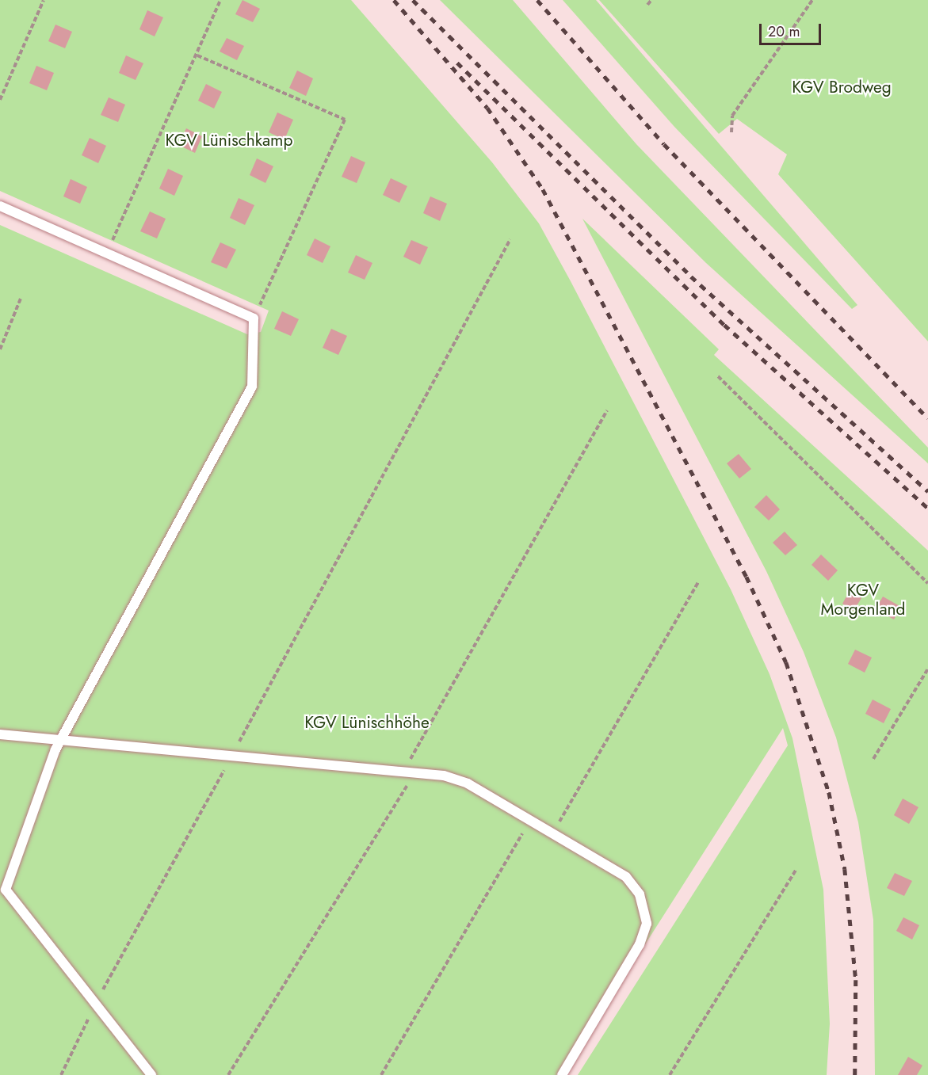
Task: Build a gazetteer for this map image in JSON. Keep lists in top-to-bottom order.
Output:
{
  "parks": [
    "KGV Brodweg",
    "KGV Lünischkamp",
    "KGV Morgenland",
    "KGV Lünischhöhe"
  ],
  "scale_bar": "20 m"
}
